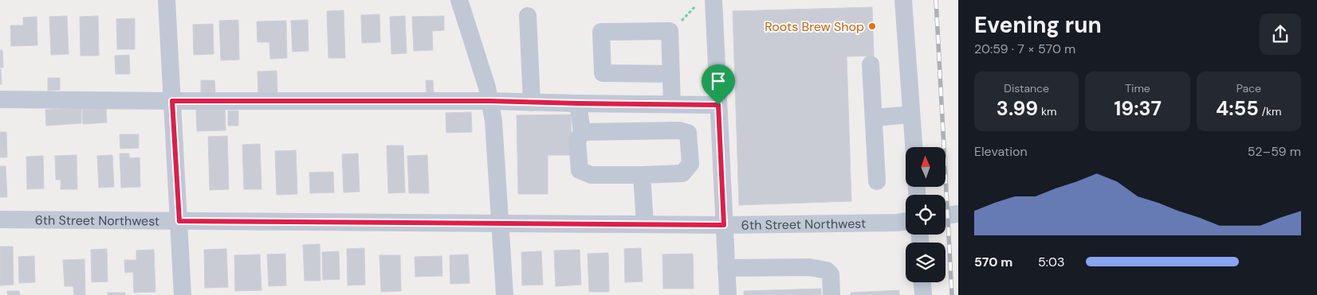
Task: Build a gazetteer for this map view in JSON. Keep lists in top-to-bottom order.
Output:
{
  "streets": {
    "street": ["6th Street Northwest"]
  },
  "places": ["Roots Brew Shop"],
  "north": "top",
  "page": {
    "heading": ["Evening run", "20:59 · 7 × 570 m"],
    "stats": [
      ["Distance", "3.99 km"],
      ["Time", "19:37"],
      ["Pace", "4:55 /km"]
    ],
    "chart": ["Elevation", "52–59 m"],
    "list": [
      {
        "name": "570 m",
        "note": "5:03"
      }
    ]
  }
}
